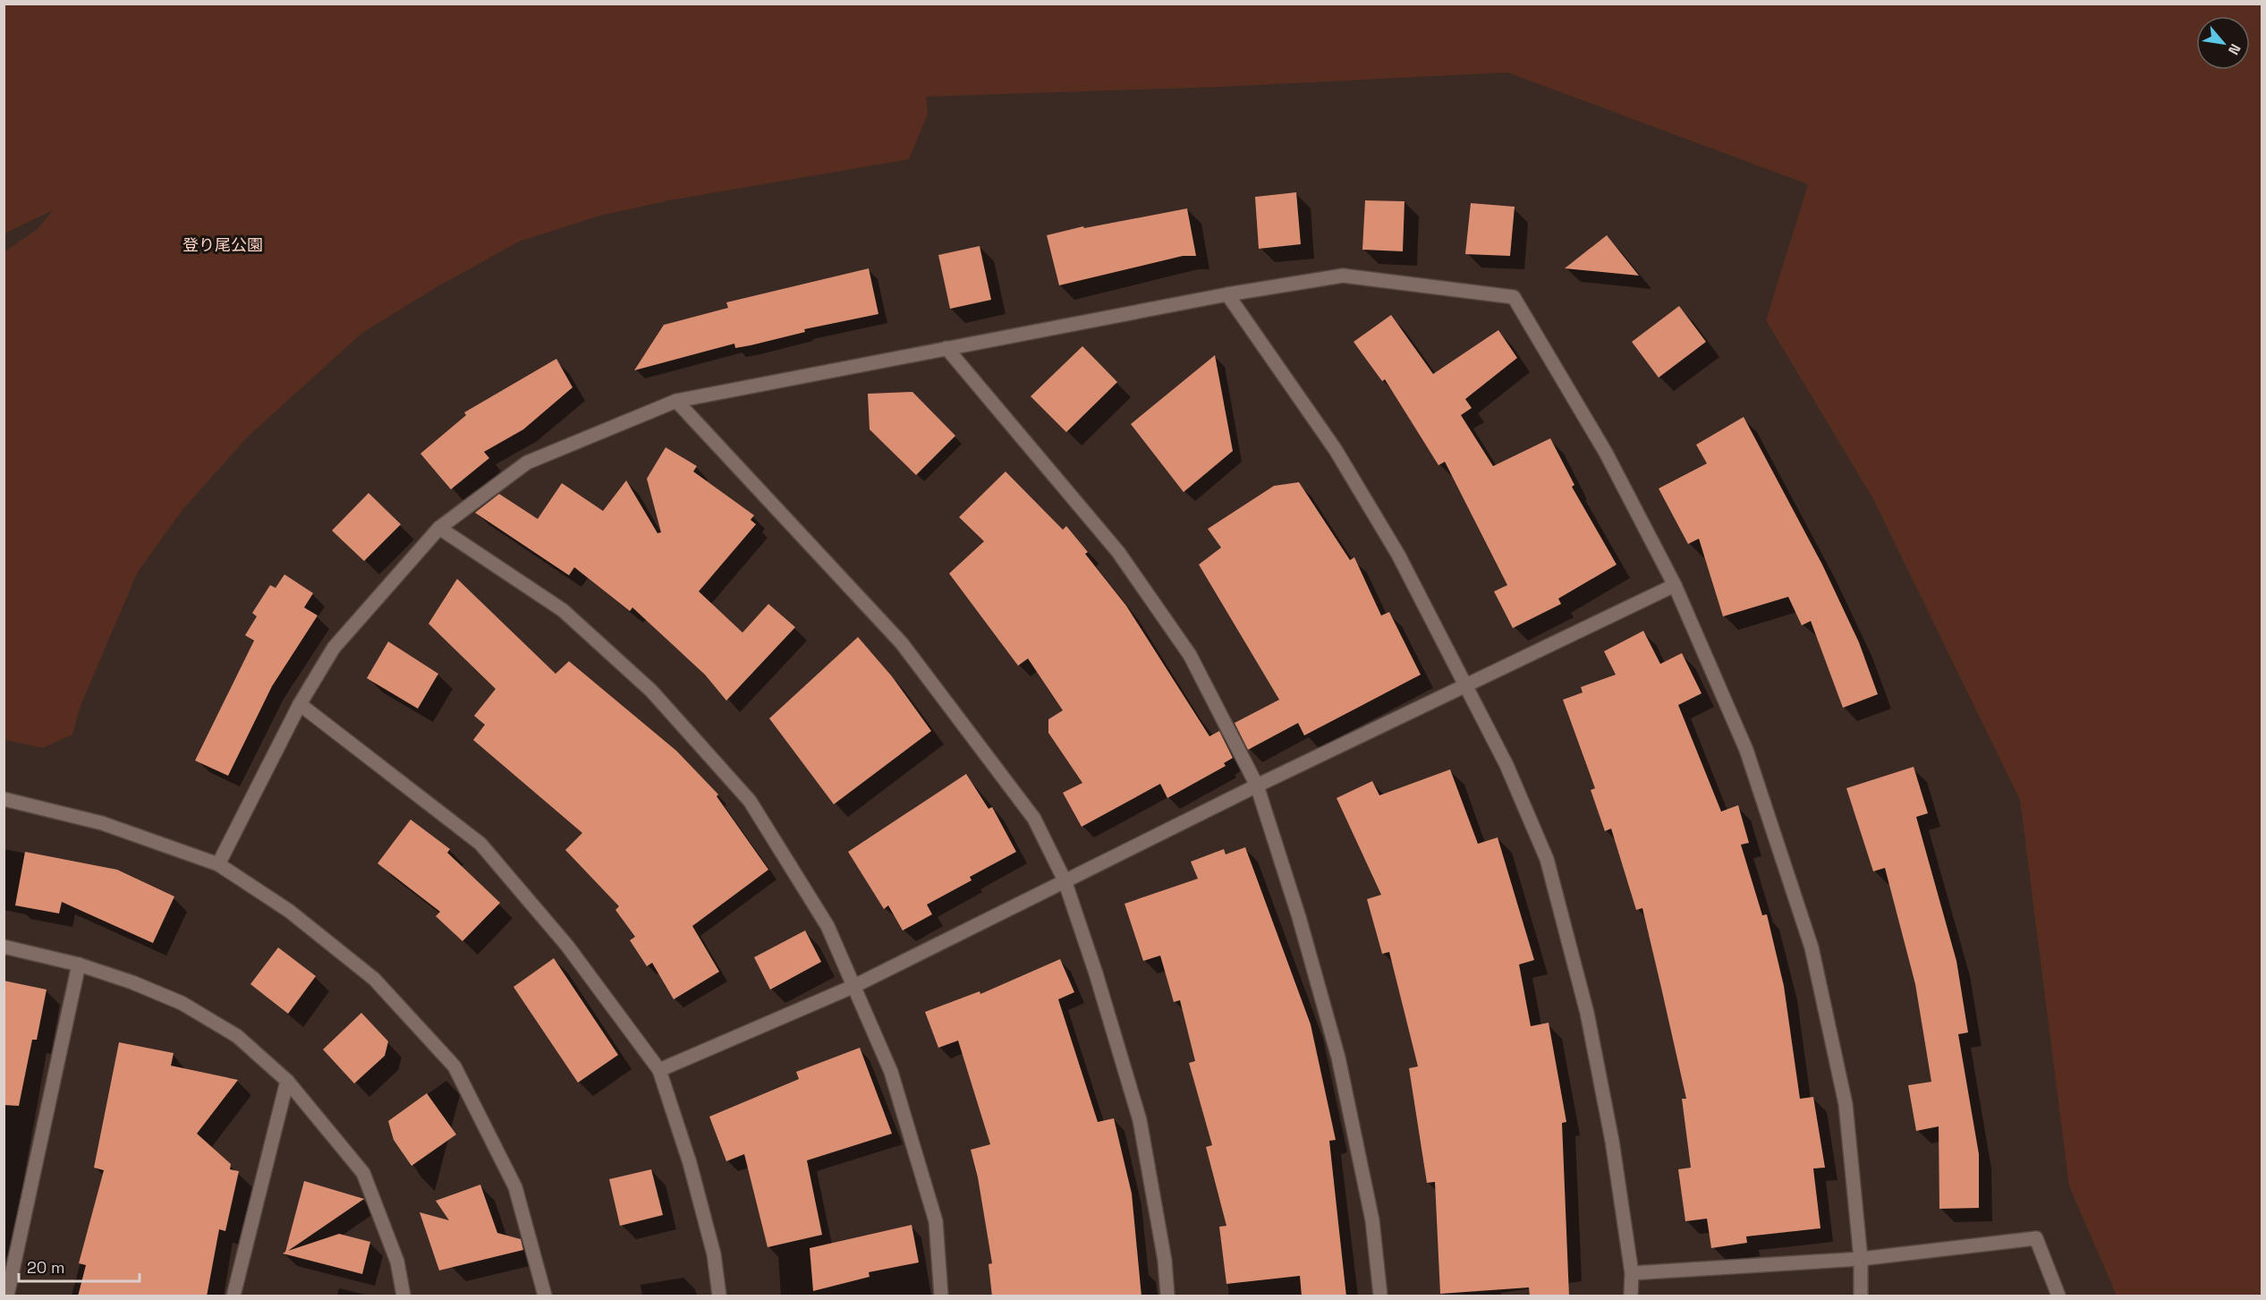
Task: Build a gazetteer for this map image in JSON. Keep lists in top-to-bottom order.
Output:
{
  "parks": ["登り尾公園"],
  "scale_bar": "20 m",
  "north": "bottom right"
}
